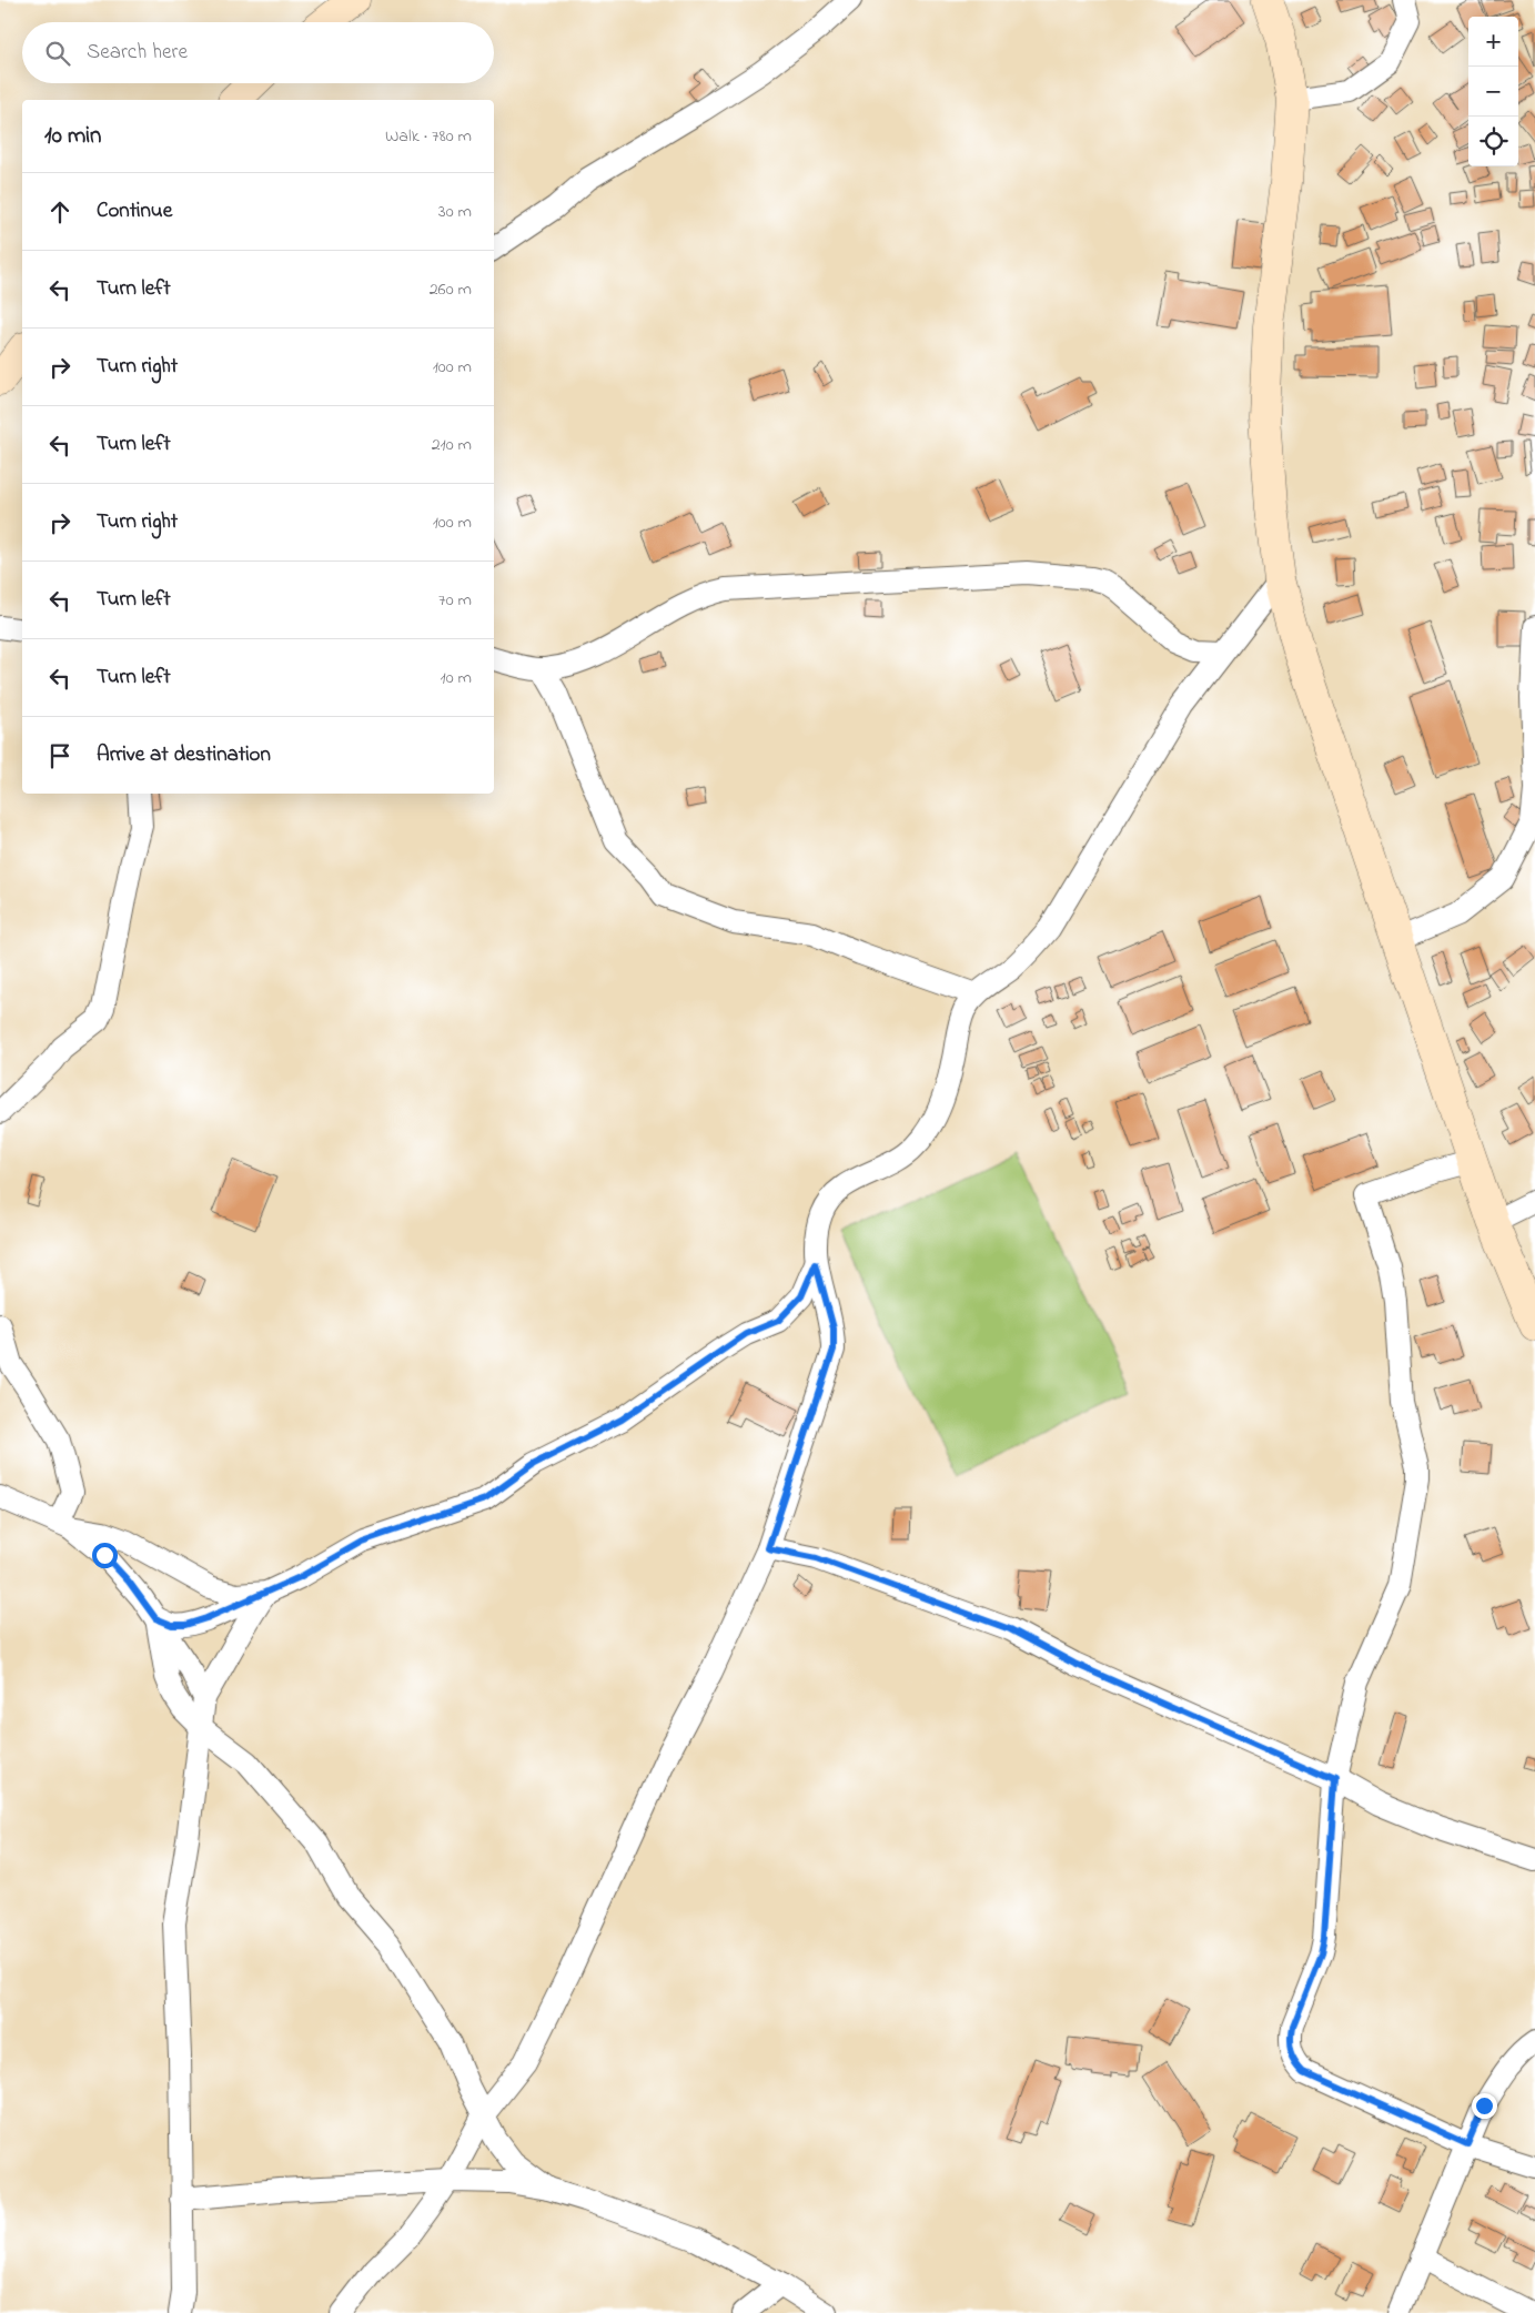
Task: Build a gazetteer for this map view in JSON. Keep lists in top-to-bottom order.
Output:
{
  "page": {
    "map_buttons": ["+", "−"],
    "search": "Search here",
    "heading": ["10 min", "Walk · 780 m"],
    "list": [
      ["Continue", "30 m"],
      ["Turn left", "260 m"],
      ["Turn right", "100 m"],
      ["Turn left", "210 m"],
      ["Turn right", "100 m"],
      ["Turn left", "70 m"],
      ["Turn left", "10 m"],
      "Arrive at destination"
    ]
  }
}
